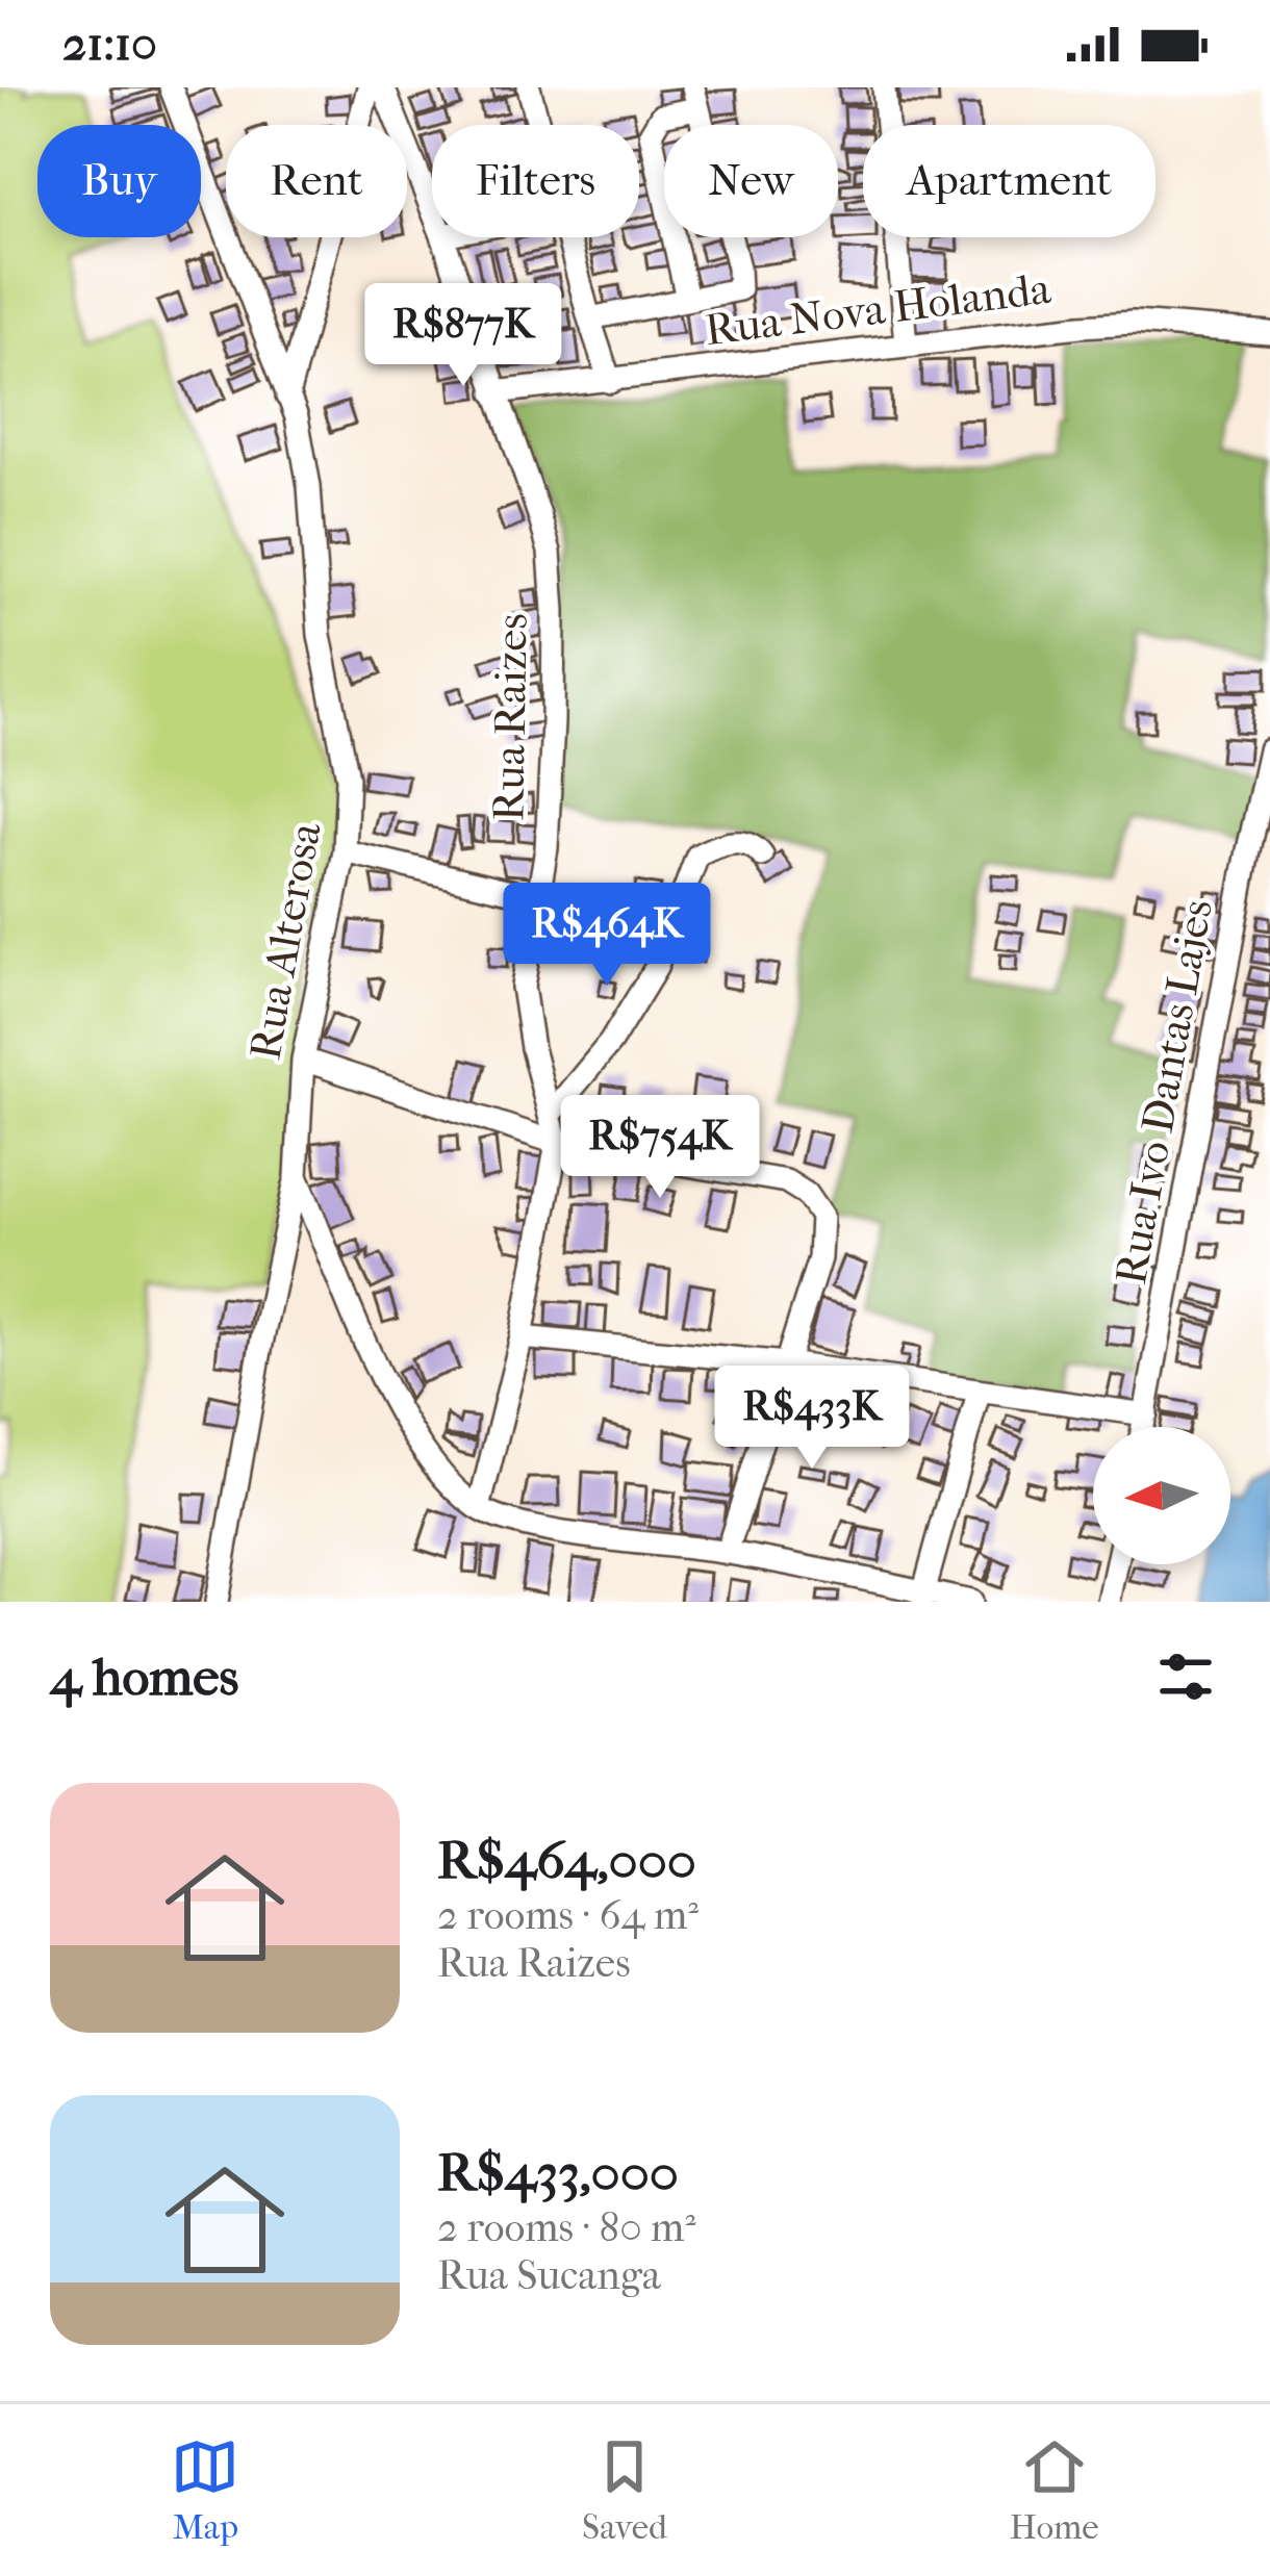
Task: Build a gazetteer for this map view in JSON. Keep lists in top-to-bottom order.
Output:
{
  "streets": {
    "street": [
      "Rua Nova Holanda",
      "Rua Raizes",
      "Rua Alterosa",
      "Rua Ivo Dantas Lajes"
    ]
  },
  "crossings": [
    ["Rua Nova Holanda", "Rua Raizes"]
  ],
  "north": "left",
  "page": {
    "status": "21:10",
    "chip": [
      "Buy",
      "Rent",
      "Filters",
      "New",
      "Apartment"
    ],
    "price": [
      "R$877K",
      "R$464K",
      "R$754K",
      "R$433K"
    ],
    "heading": "4 homes",
    "list": [
      {
        "name": "R$464,000",
        "note": "2 rooms · 64 m² · Rua Raizes"
      },
      {
        "name": "R$433,000",
        "note": "2 rooms · 80 m² · Rua Sucanga"
      }
    ],
    "tabs": ["Map", "Saved", "Home"]
  }
}
